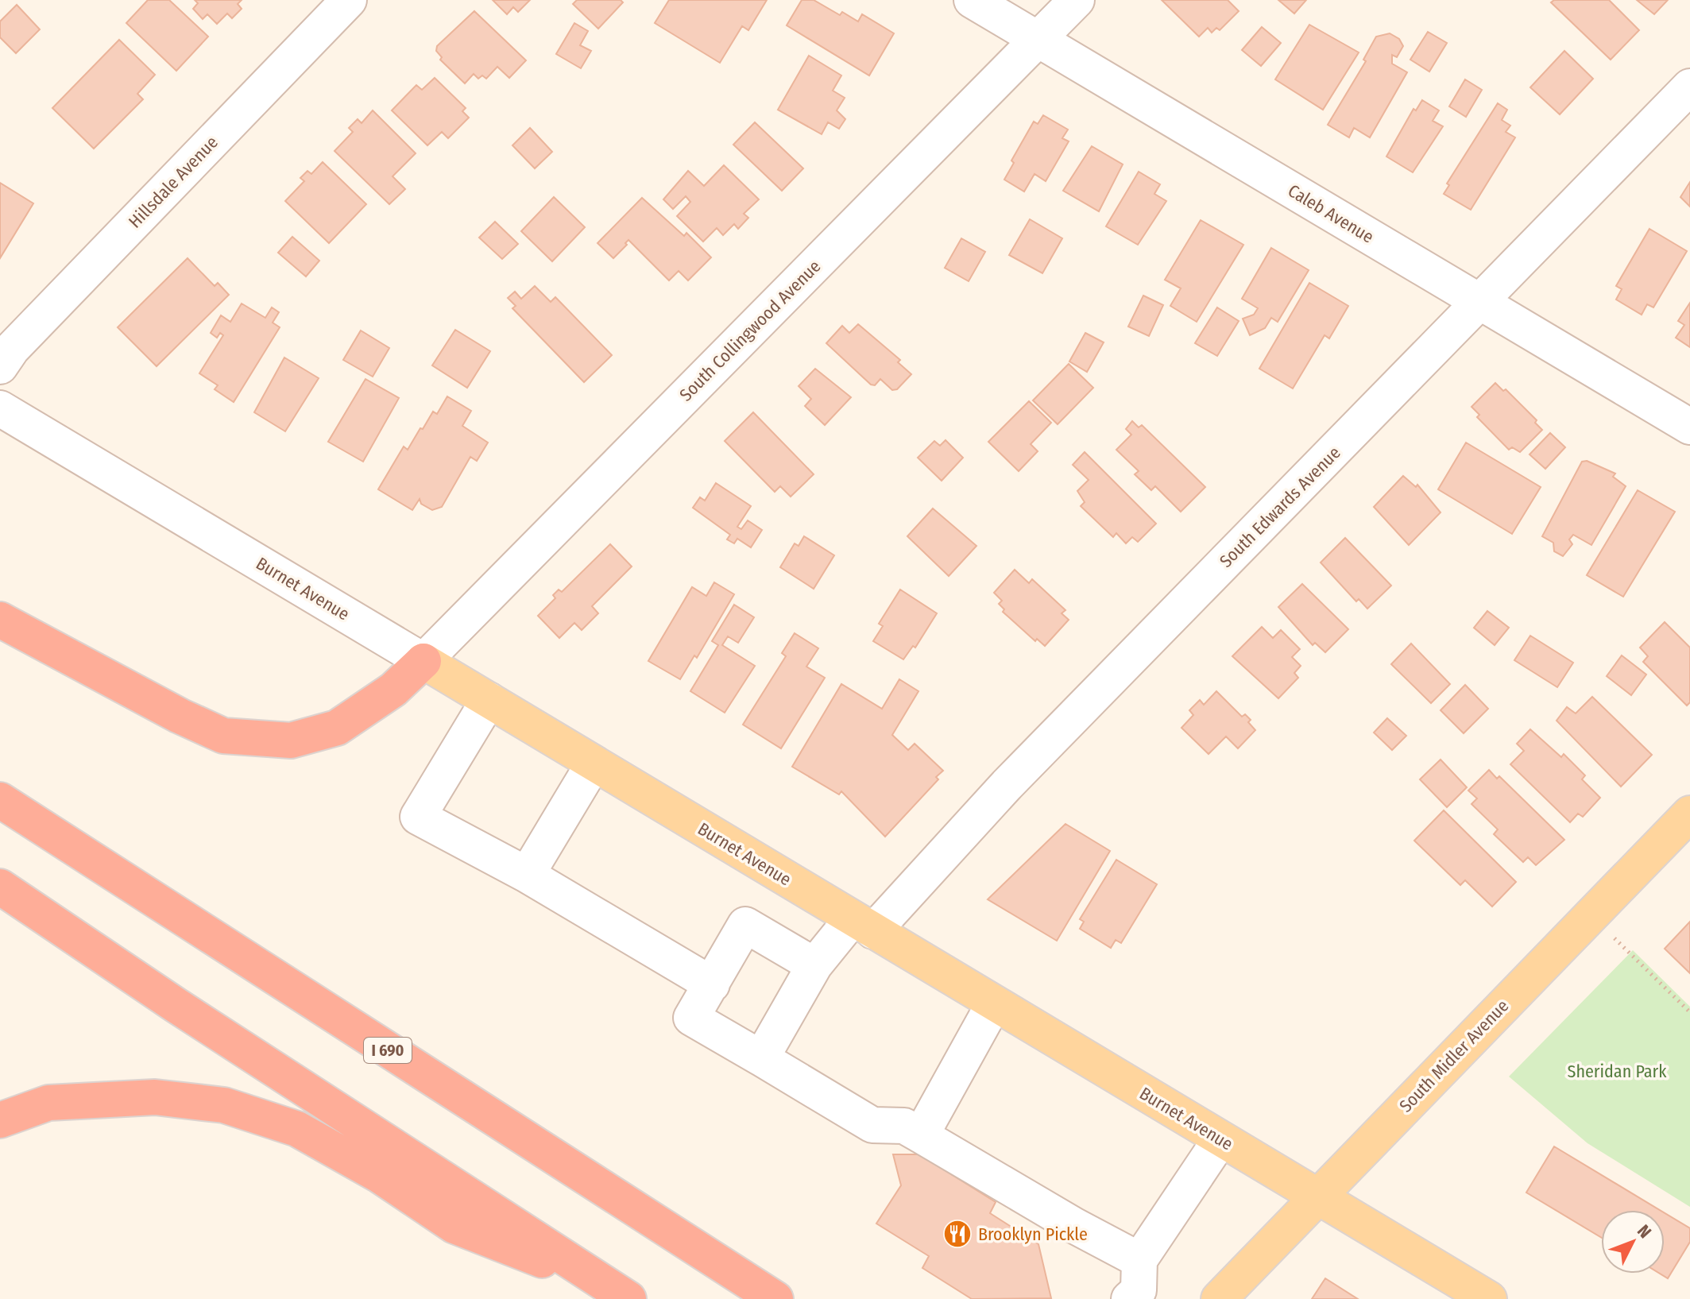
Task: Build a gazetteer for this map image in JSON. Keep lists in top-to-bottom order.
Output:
{
  "streets": {
    "highway": ["I 690"],
    "main road": ["Burnet Avenue", "South Midler Avenue"],
    "street": [
      "Hillsdale Avenue",
      "Caleb Avenue",
      "South Collingwood Avenue",
      "South Edwards Avenue"
    ]
  },
  "crossings": [
    ["Caleb Avenue", "South Collingwood Avenue"],
    ["Caleb Avenue", "South Edwards Avenue"],
    ["South Collingwood Avenue", "Burnet Avenue"],
    ["South Edwards Avenue", "Burnet Avenue"],
    ["Burnet Avenue", "South Midler Avenue"]
  ],
  "parks": ["Sheridan Park"],
  "places": {
    "restaurant": ["Brooklyn Pickle"]
  },
  "north": "top right"
}
